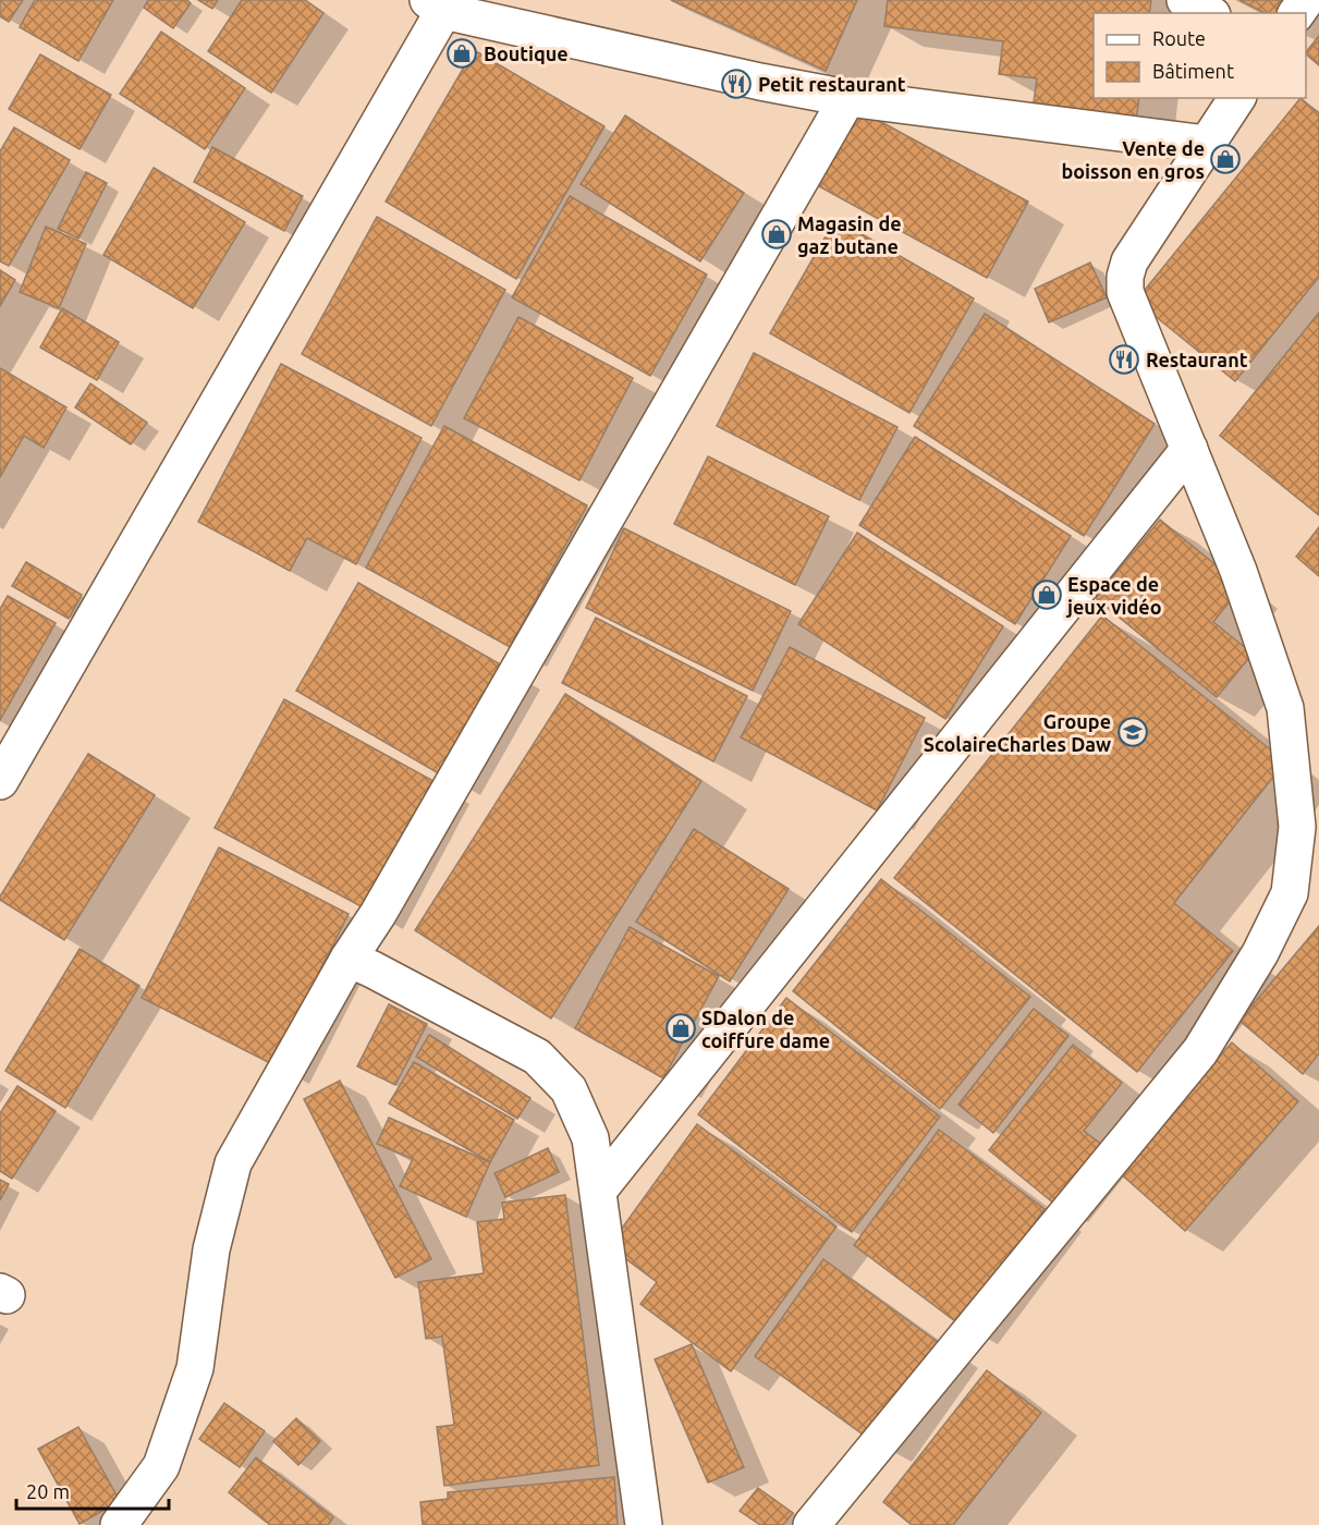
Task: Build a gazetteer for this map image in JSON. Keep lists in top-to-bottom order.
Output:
{
  "places": {
    "shop": [
      "Boutique",
      "Vente de boisson en gros",
      "Magasin de gaz butane",
      "Espace de jeux vidéo",
      "SDalon de coiffure dame"
    ],
    "restaurant": ["Petit restaurant", "Restaurant"],
    "school or university": ["Groupe ScolaireCharles Daw"]
  },
  "legend": ["Route", "Bâtiment"],
  "scale_bar": "20 m"
}
